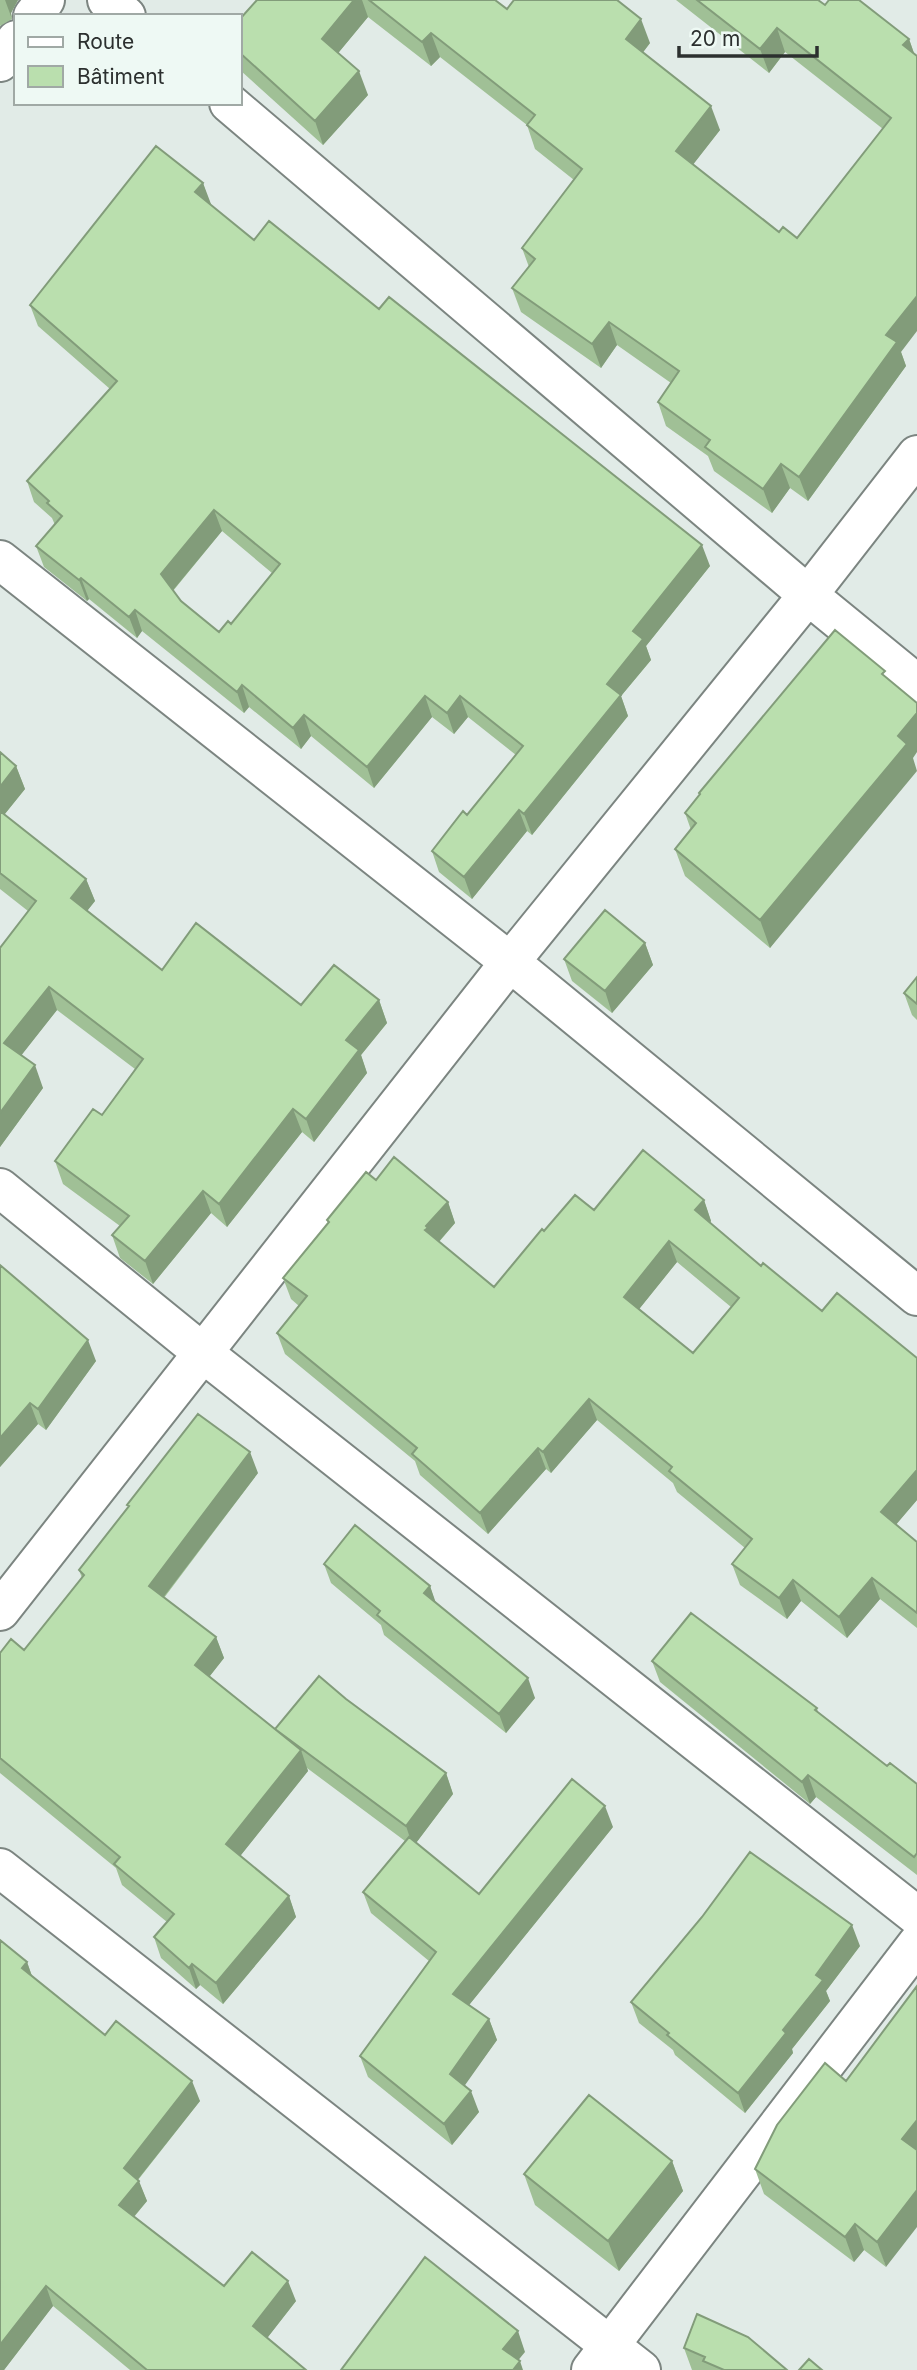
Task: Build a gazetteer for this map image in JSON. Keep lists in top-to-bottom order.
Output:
{
  "legend": ["Route", "Bâtiment"],
  "scale_bar": "20 m"
}
